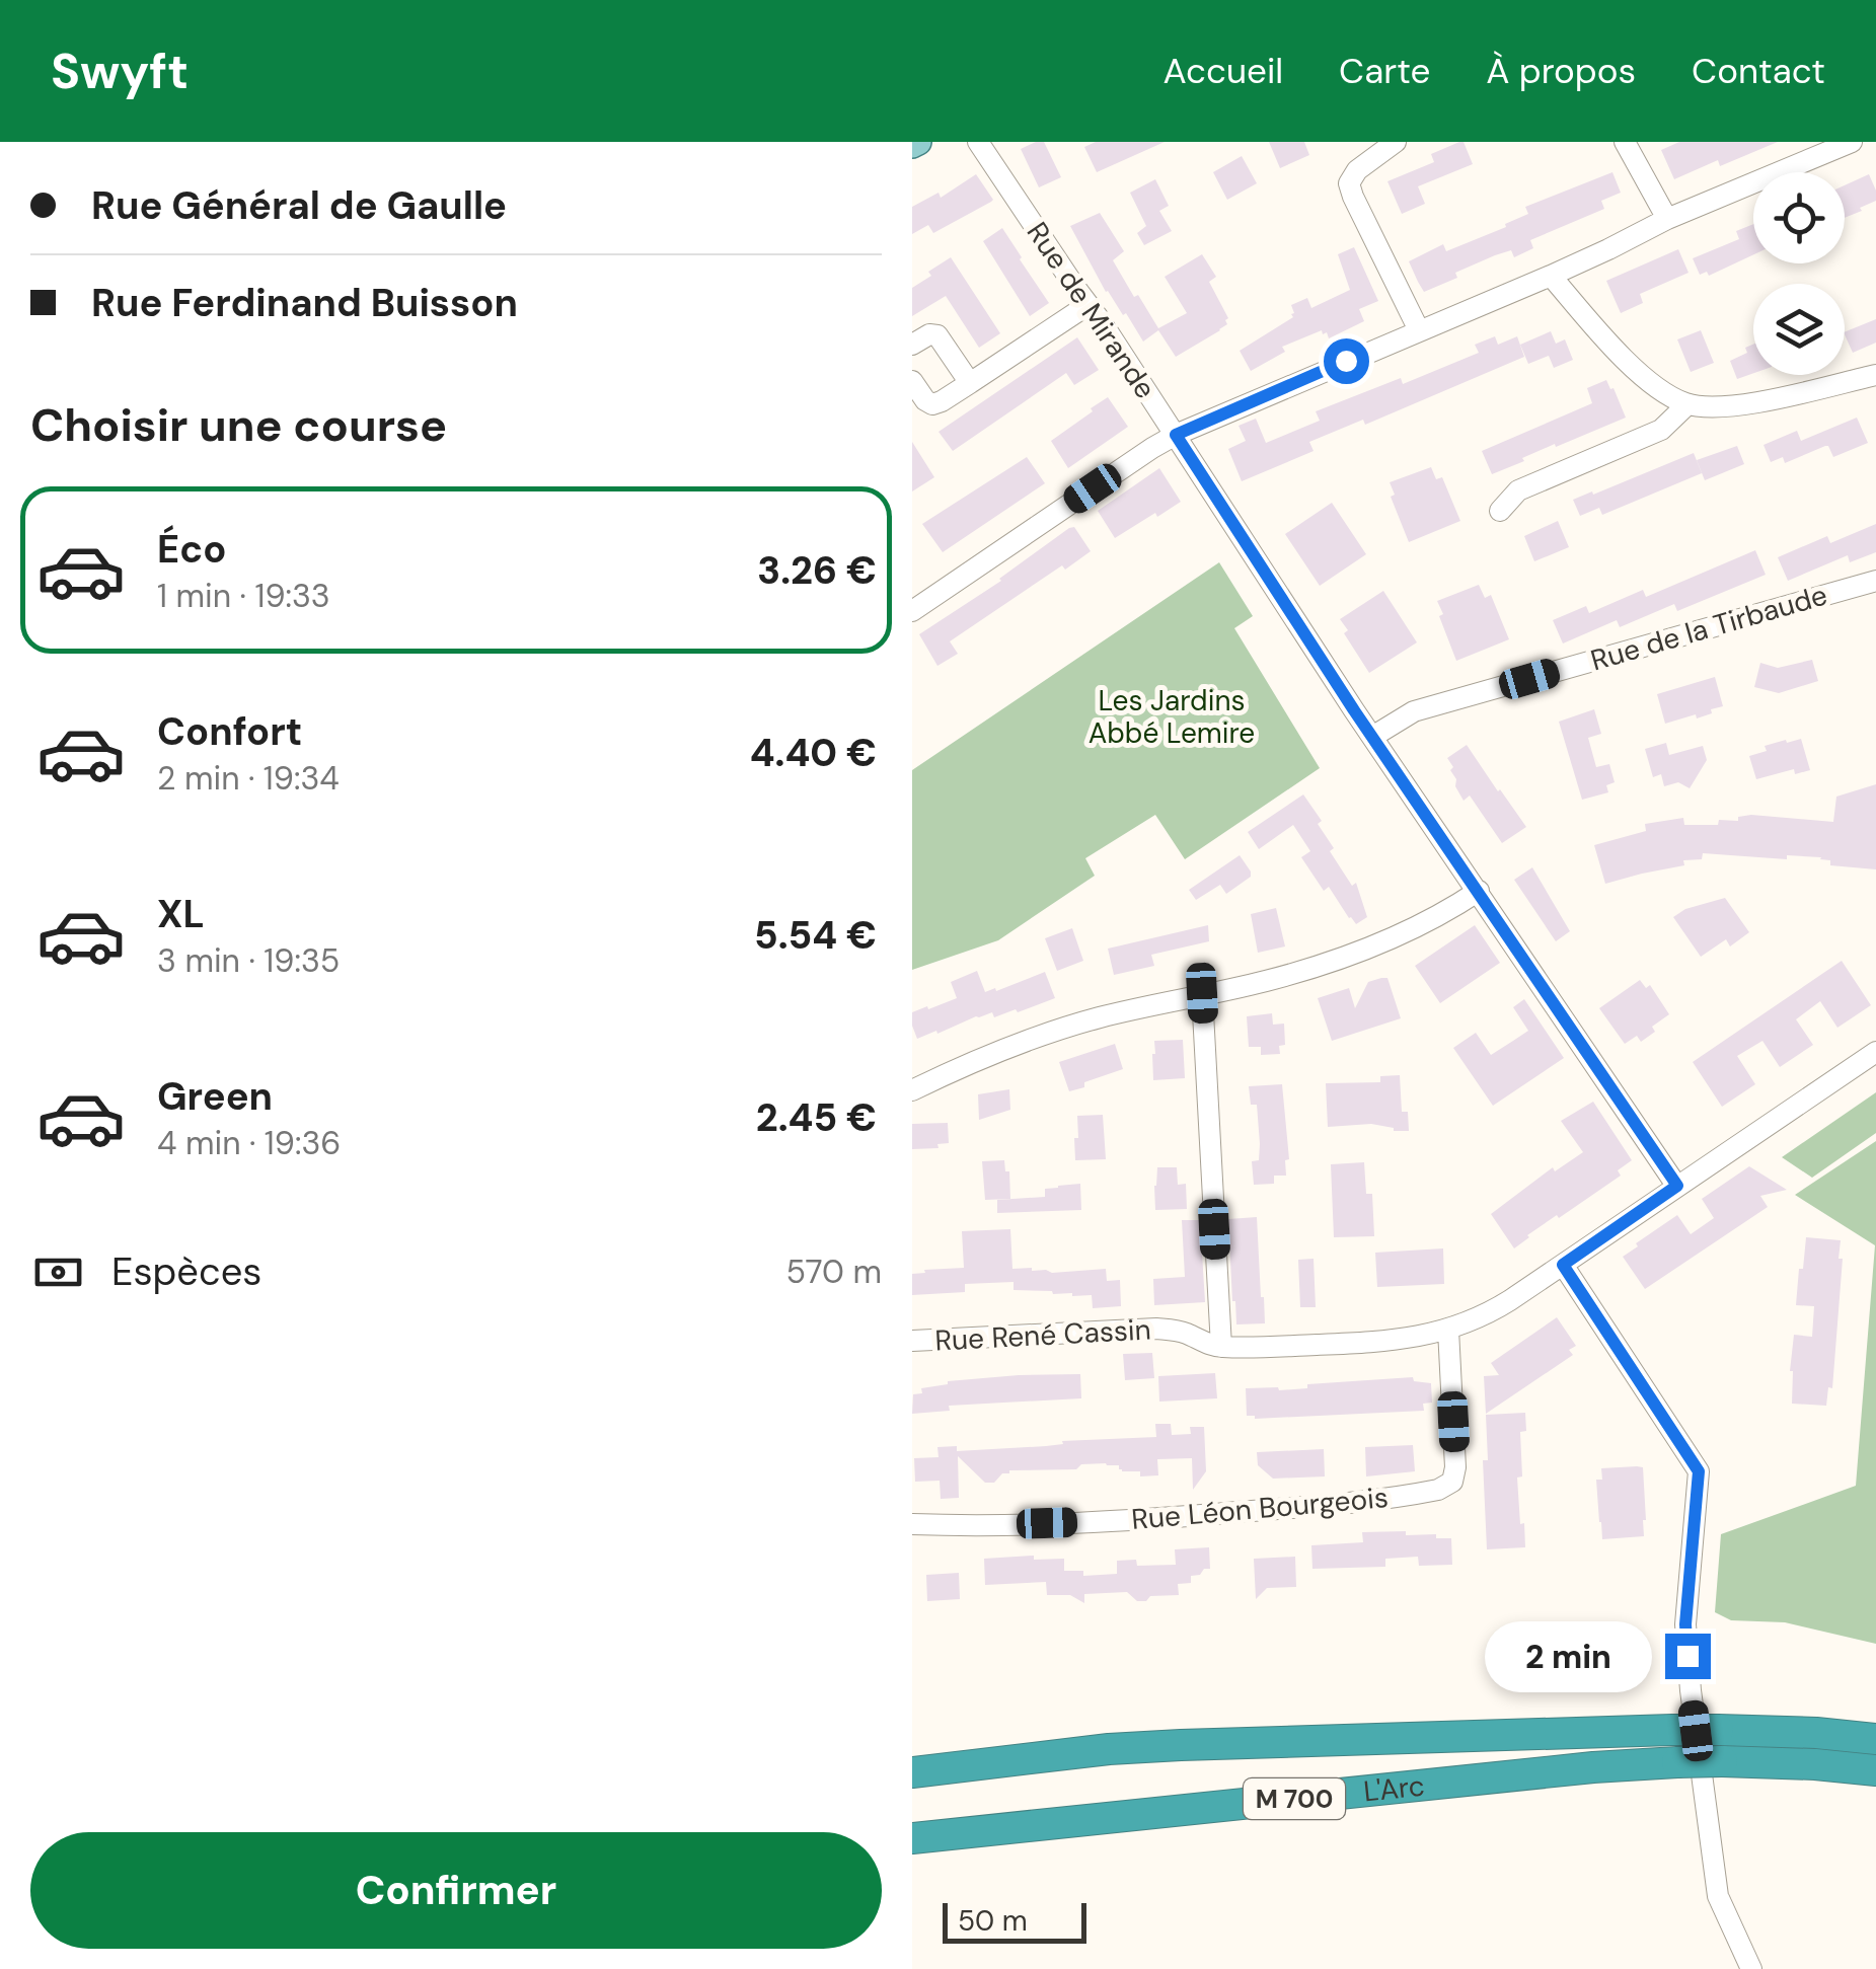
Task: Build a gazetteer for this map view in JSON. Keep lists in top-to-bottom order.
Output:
{
  "streets": {
    "highway": ["L'Arc", "M 700"],
    "street": [
      "Rue de Mirande",
      "Rue de la Tirbaude",
      "Rue René Cassin",
      "Rue Léon Bourgeois"
    ]
  },
  "crossings": [
    ["Rue de Mirande", "Rue de la Tirbaude"],
    ["Rue de Mirande", "Rue René Cassin"],
    ["Rue René Cassin", "Rue Léon Bourgeois"]
  ],
  "parks": ["Les Jardins Abbé Lemire"],
  "scale_bar": "50 m",
  "page": {
    "header": "Swyft",
    "nav": [
      "Accueil",
      "Carte",
      "À propos",
      "Contact"
    ],
    "banner": ["Rue Général de Gaulle", "Rue Ferdinand Buisson"],
    "heading": "Choisir une course",
    "list": [
      {
        "name": "Éco",
        "note": "1 min · 19:33",
        "value": "3.26 €"
      },
      {
        "name": "Confort",
        "note": "2 min · 19:34",
        "value": "4.40 €"
      },
      {
        "name": "XL",
        "note": "3 min · 19:35",
        "value": "5.54 €"
      },
      {
        "name": "Green",
        "note": "4 min · 19:36",
        "value": "2.45 €"
      }
    ],
    "pay": ["Espèces", "570 m"],
    "bubble": "2 min",
    "buttons": "Confirmer",
    "scale": "50 m"
  }
}
